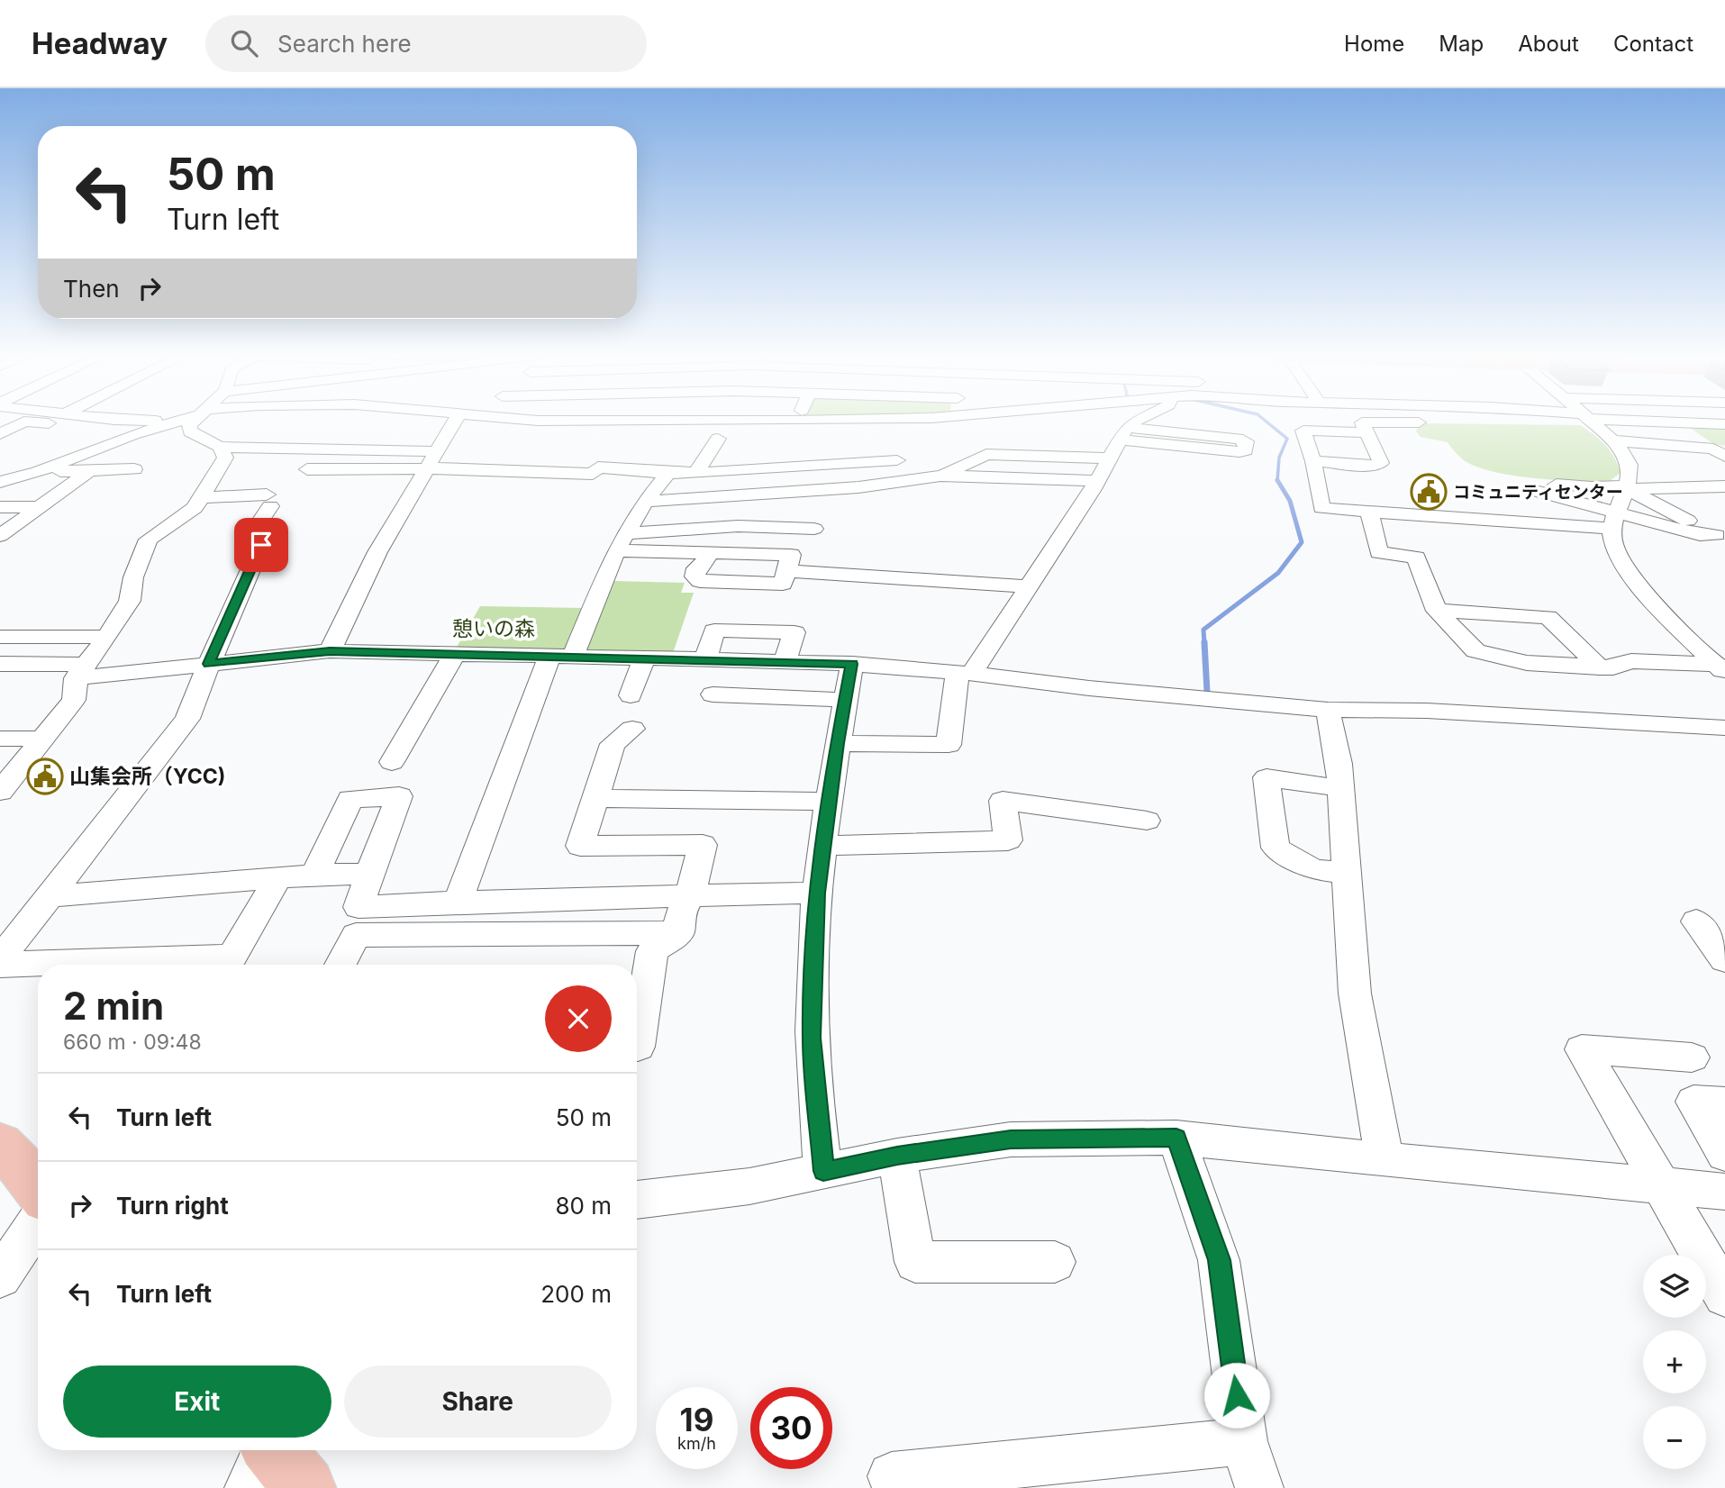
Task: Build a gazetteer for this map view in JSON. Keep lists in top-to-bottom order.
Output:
{
  "parks": ["憩いの森"],
  "places": {
    "public building": ["コミュニティセンター", "山集会所（YCC)"]
  },
  "page": {
    "header": "Headway",
    "search": "Search here",
    "nav": [
      "Home",
      "Map",
      "About",
      "Contact"
    ],
    "turn": ["50 m", "Turn left"],
    "then": "Then",
    "heading": ["2 min", "660 m · 09:48"],
    "list": [
      {
        "name": "Turn left",
        "value": "50 m"
      },
      {
        "name": "Turn right",
        "value": "80 m"
      },
      {
        "name": "Turn left",
        "value": "200 m"
      }
    ],
    "map_buttons": ["+", "−"],
    "buttons": ["Exit", "Share"],
    "speed": "19 km/h",
    "limit": "30"
  }
}
